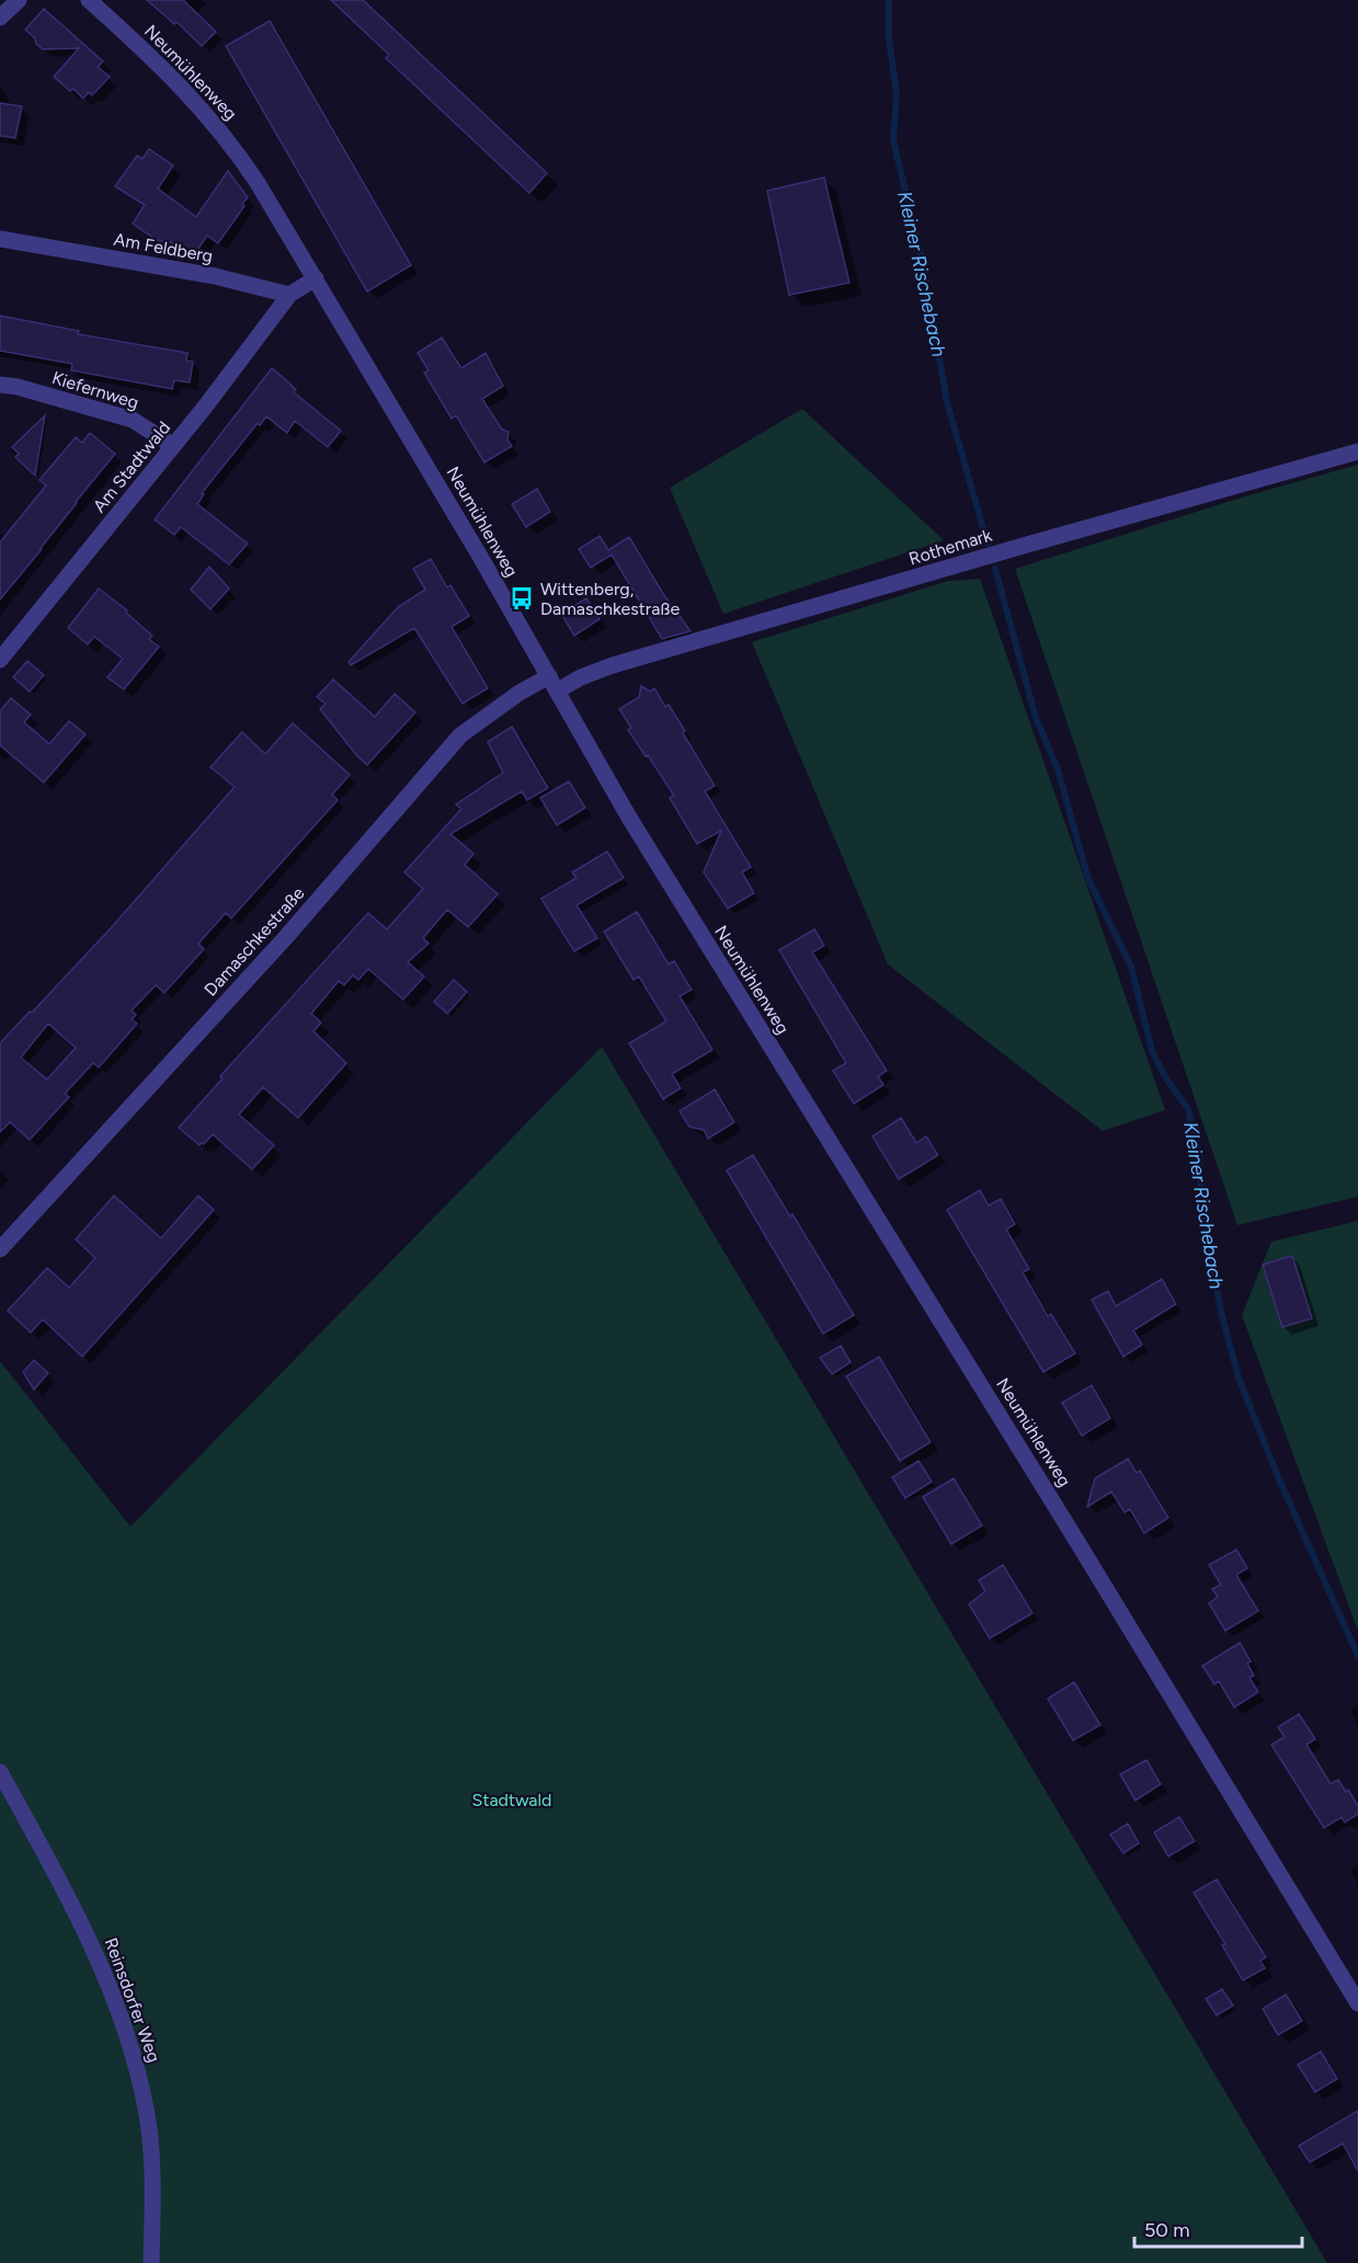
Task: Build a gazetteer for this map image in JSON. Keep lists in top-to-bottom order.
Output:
{
  "streets": {
    "street": [
      "Neumühlenweg",
      "Am Feldberg",
      "Kiefernweg",
      "Am Stadtwald",
      "Rothemark",
      "Damaschkestraße",
      "Reinsdorfer Weg"
    ]
  },
  "crossings": [
    ["Neumühlenweg", "Rothemark"],
    ["Neumühlenweg", "Damaschkestraße"],
    ["Am Feldberg", "Am Stadtwald"],
    ["Kiefernweg", "Am Stadtwald"],
    ["Rothemark", "Damaschkestraße"]
  ],
  "water": ["Kleiner Rischebach"],
  "parks": ["Stadtwald"],
  "places": {
    "bus stop": ["Wittenberg, Damaschkestraße"]
  },
  "scale_bar": "50 m"
}
